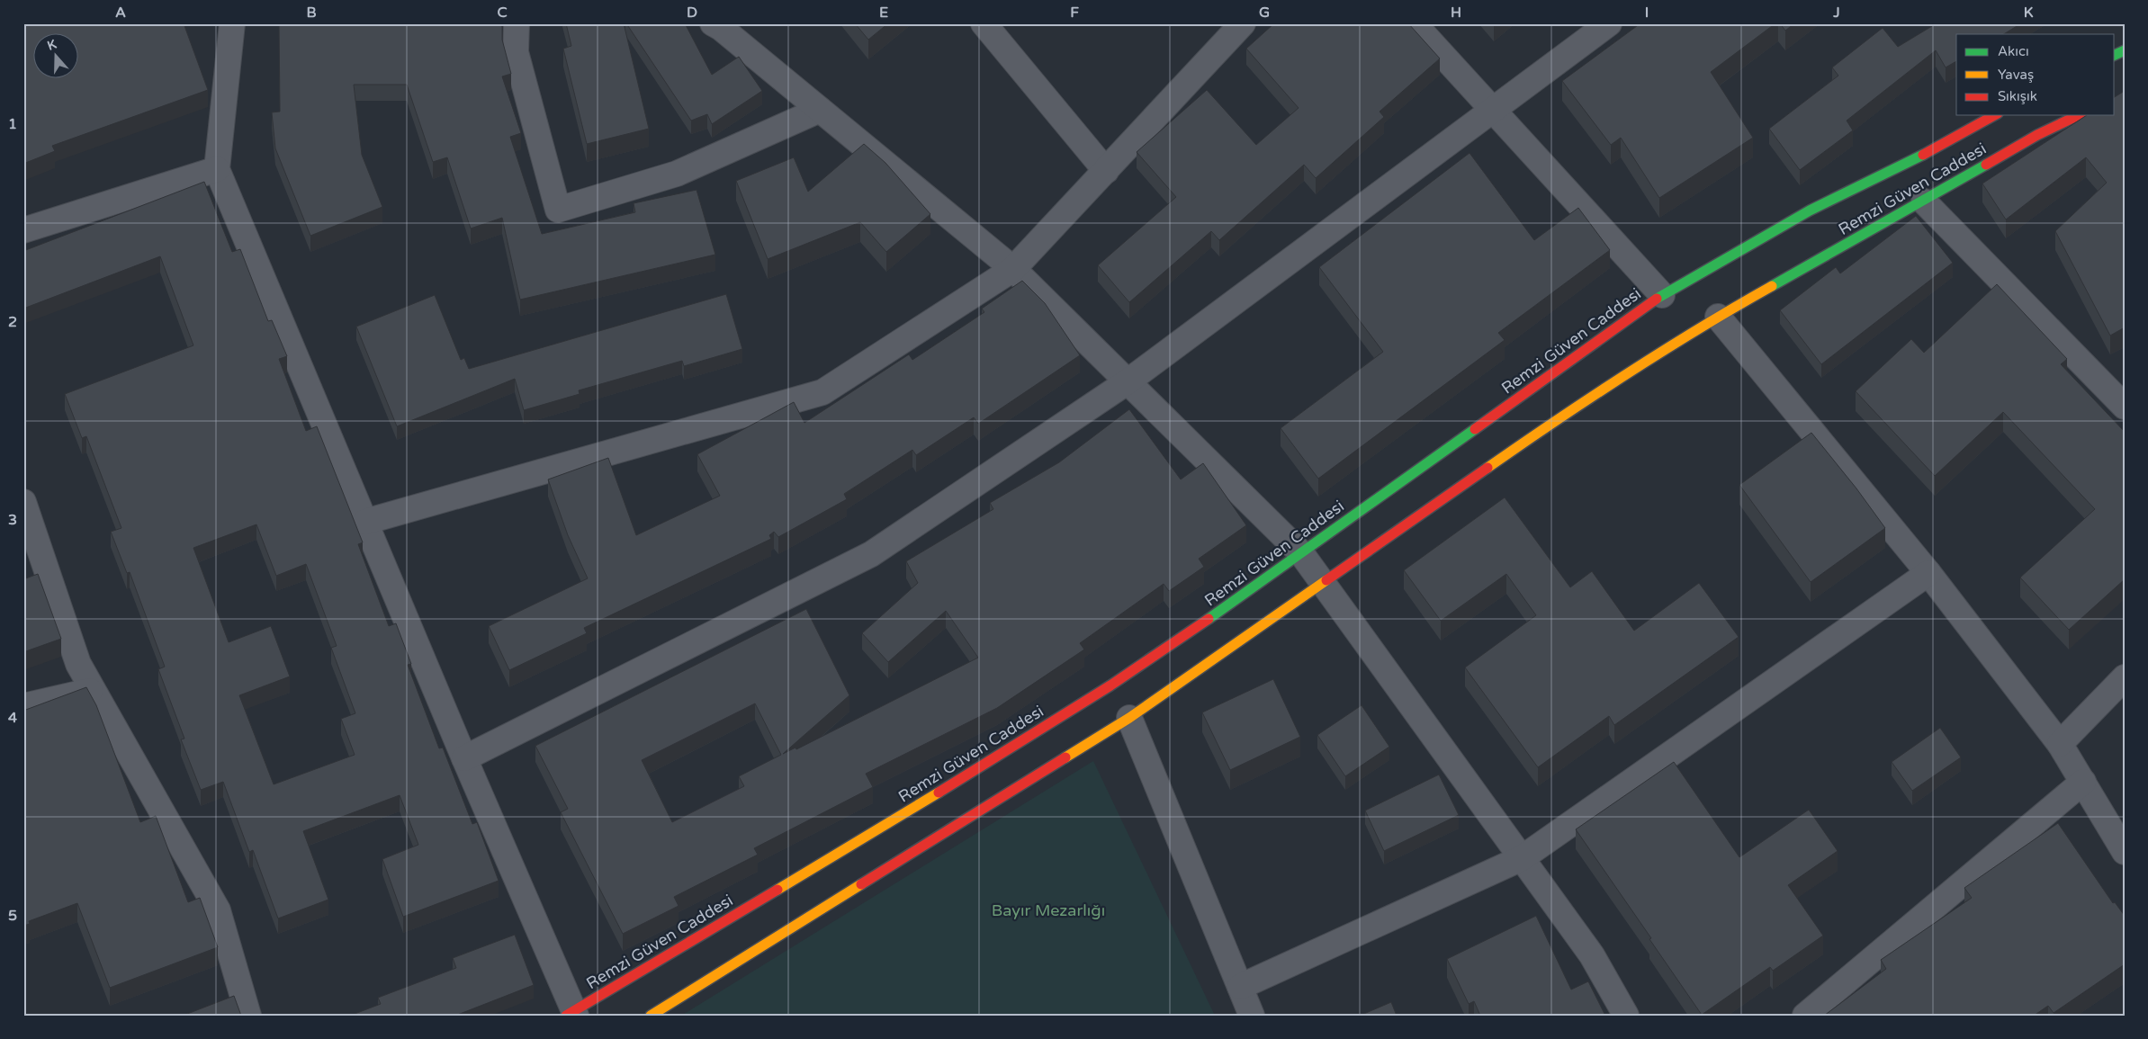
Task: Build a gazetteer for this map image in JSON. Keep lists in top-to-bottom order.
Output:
{
  "streets": {
    "main road": ["Remzi Güven Caddesi"]
  },
  "parks": ["Bayır Mezarlığı"],
  "legend": ["Akıcı", "Yavaş", "Sıkışık"],
  "north": "top",
  "grid": {
    "columns": [
      "A",
      "B",
      "C",
      "D",
      "E",
      "F",
      "G",
      "H",
      "I",
      "J",
      "K"
    ],
    "rows": [
      "1",
      "2",
      "3",
      "4",
      "5"
    ]
  }
}
